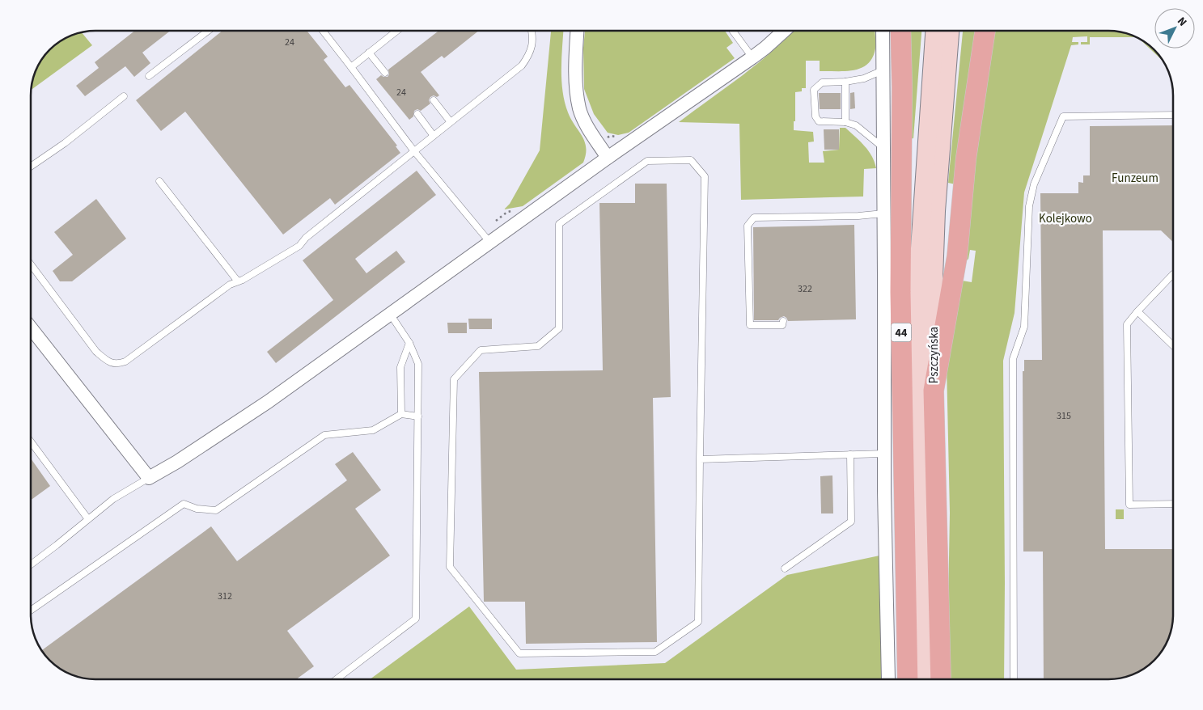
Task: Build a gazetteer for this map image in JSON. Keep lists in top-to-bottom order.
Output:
{
  "streets": {
    "main road": ["44", "Pszczyńska"]
  },
  "parks": ["Funzeum", "Kolejkowo"],
  "house_numbers": [
    "24",
    "24",
    "322",
    "315",
    "312"
  ],
  "north": "top right"
}
